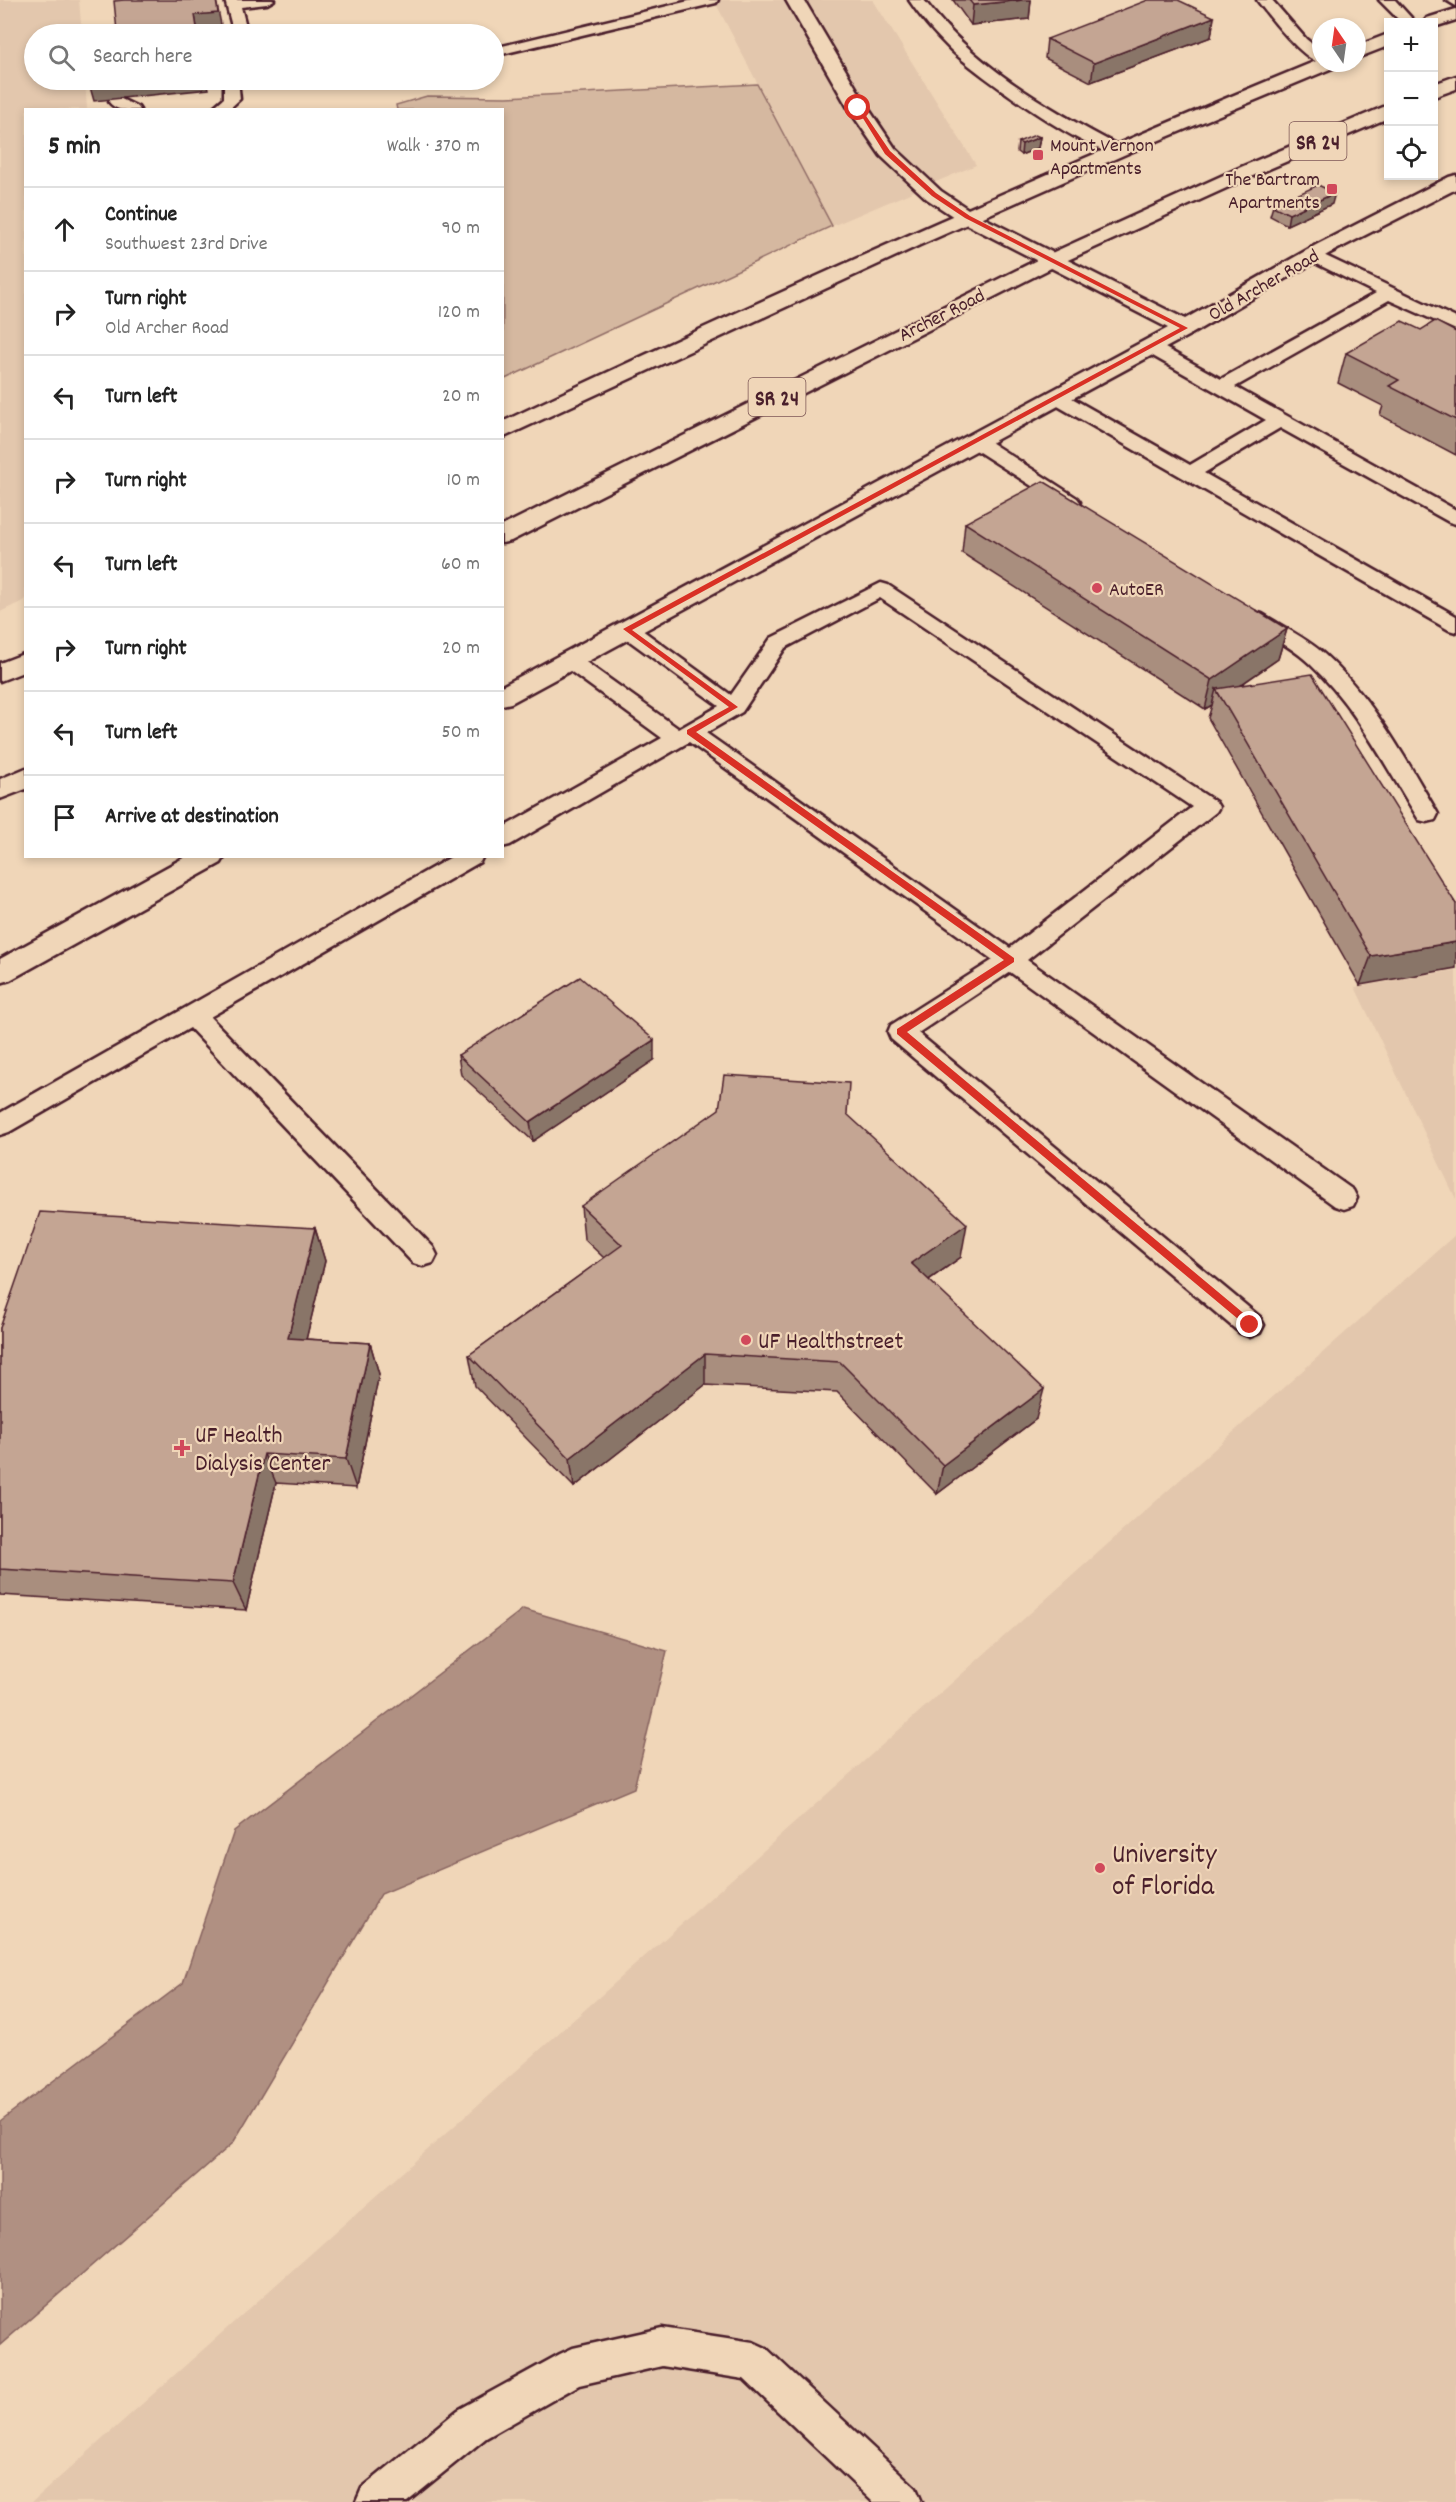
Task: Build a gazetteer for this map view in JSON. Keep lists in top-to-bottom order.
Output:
{
  "streets": {
    "main road": ["SR 24", "Old Archer Road", "Archer Road"]
  },
  "places": {
    "transit": ["Mount Vernon Apartments", "The Bartram Apartments"],
    "other": ["AutoER", "UF Healthstreet", "University of Florida"],
    "health": ["UF Health Dialysis Center"]
  },
  "north": "top",
  "page": {
    "map_buttons": ["+", "−"],
    "search": "Search here",
    "heading": ["5 min", "Walk · 370 m"],
    "list": [
      ["Continue", "Southwest 23rd Drive", "90 m"],
      ["Turn right", "Old Archer Road", "120 m"],
      ["Turn left", "20 m"],
      ["Turn right", "10 m"],
      ["Turn left", "60 m"],
      ["Turn right", "20 m"],
      ["Turn left", "50 m"],
      "Arrive at destination"
    ]
  }
}
